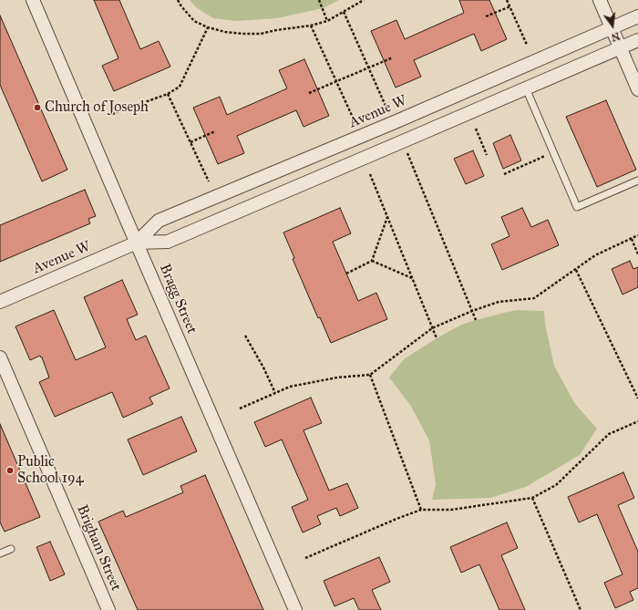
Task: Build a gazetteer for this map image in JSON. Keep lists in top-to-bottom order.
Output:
{
  "streets": {
    "street": ["Avenue W", "Bragg Street", "Brigham Street"]
  },
  "crossings": [
    ["Avenue W", "Bragg Street"]
  ],
  "places": ["Church of Joseph", "Public School 194"],
  "north": "bottom"
}
